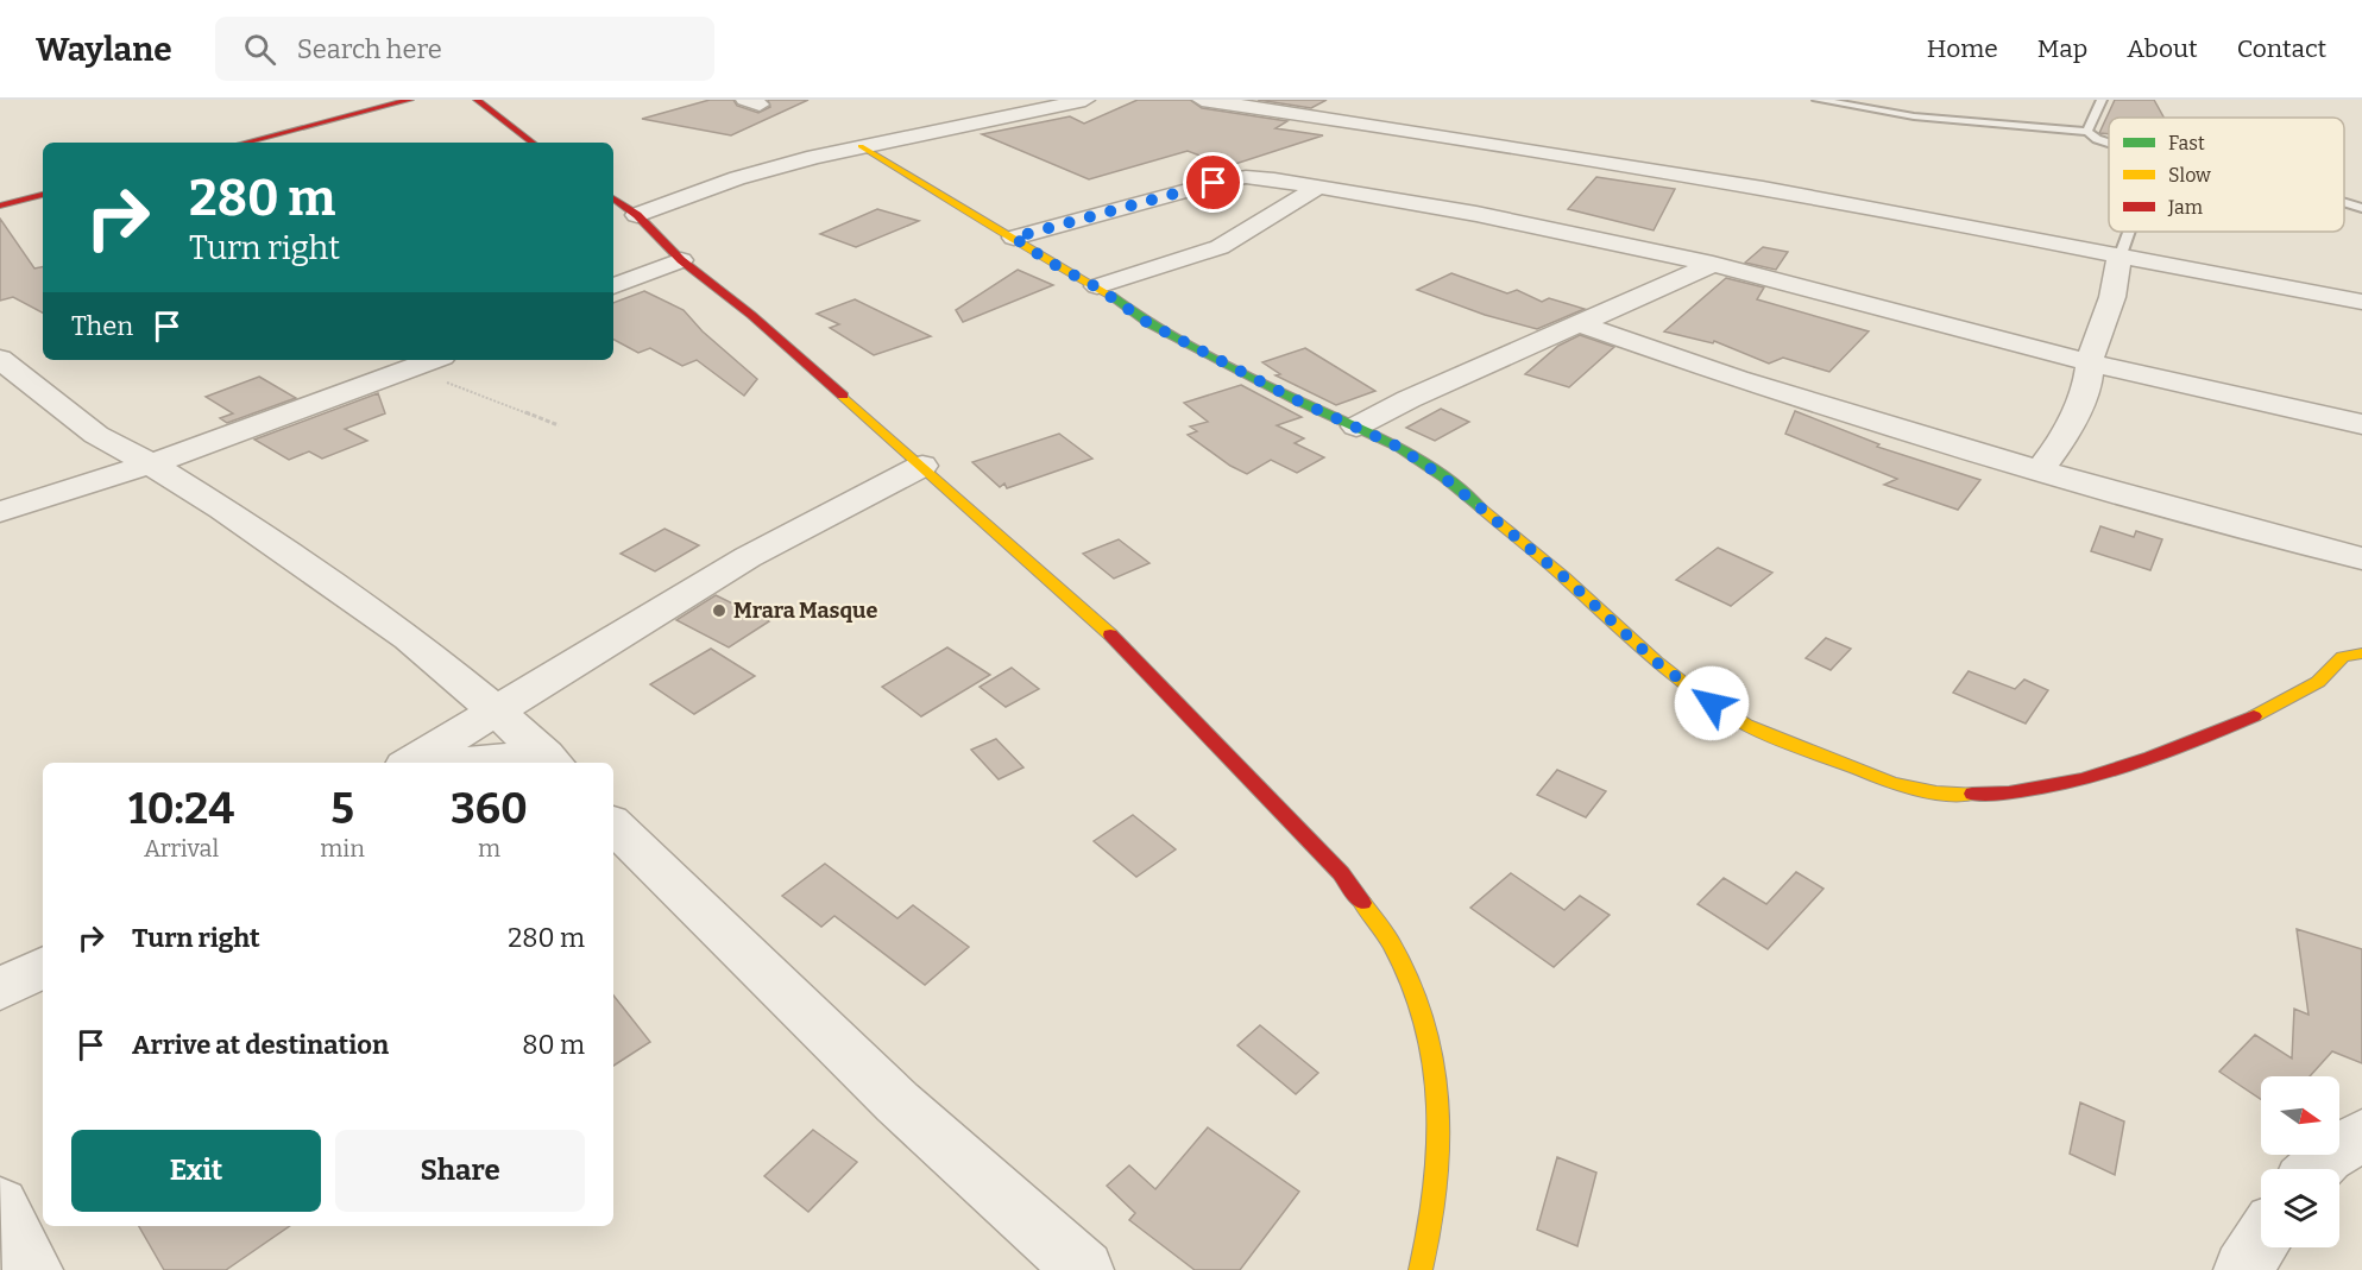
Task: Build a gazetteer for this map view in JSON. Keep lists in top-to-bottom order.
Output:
{
  "places": ["Mrara Masque"],
  "legend": ["Fast", "Slow", "Jam"],
  "north": "right",
  "page": {
    "header": "Waylane",
    "search": "Search here",
    "nav": [
      "Home",
      "Map",
      "About",
      "Contact"
    ],
    "turn": ["280 m", "Turn right"],
    "then": "Then",
    "eta": [
      "10:24",
      "Arrival",
      "5",
      "min",
      "360",
      "m"
    ],
    "list": [
      {
        "name": "Turn right",
        "value": "280 m"
      },
      {
        "name": "Arrive at destination",
        "value": "80 m"
      }
    ],
    "buttons": ["Exit", "Share"]
  }
}
